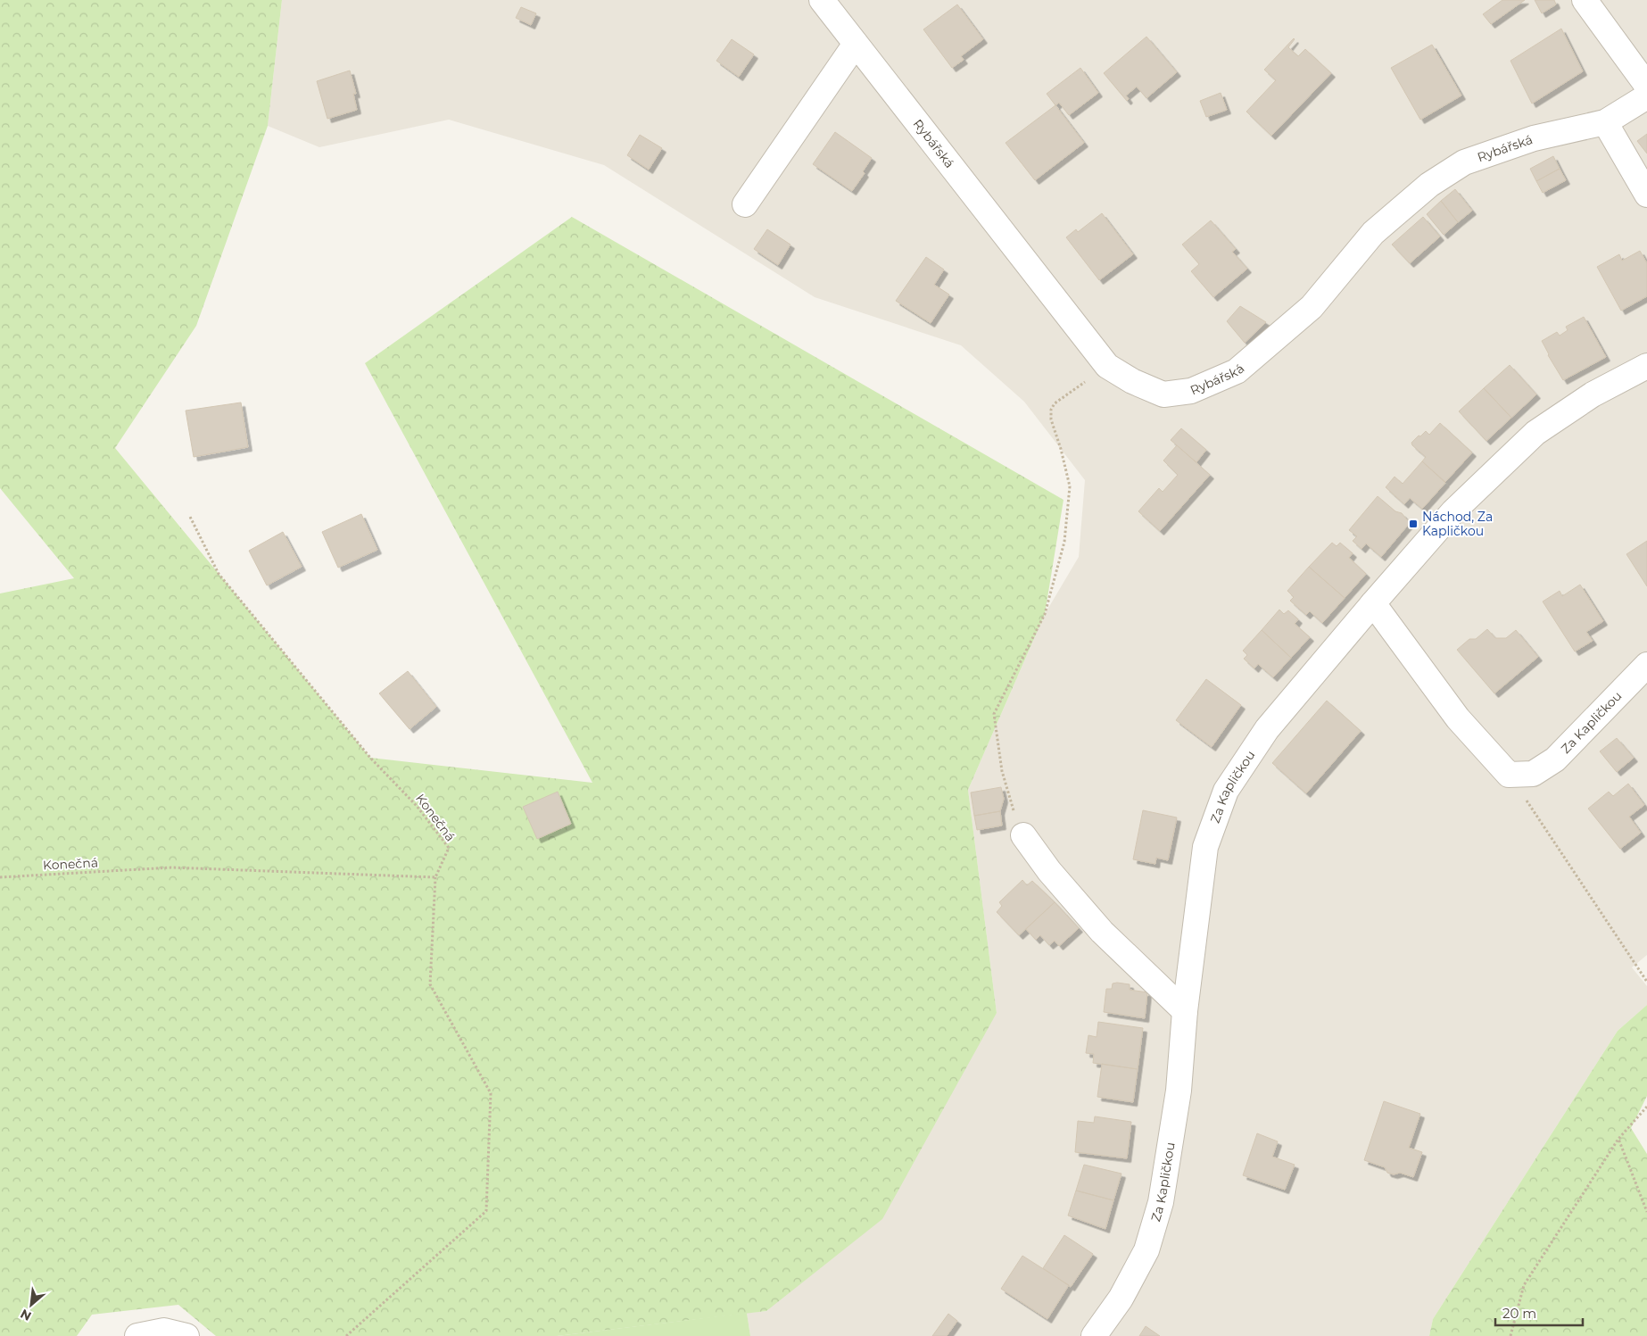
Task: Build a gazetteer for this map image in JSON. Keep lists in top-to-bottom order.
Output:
{
  "streets": {
    "street": ["Rybářská", "Za Kapličkou"],
    "path": ["Konečná"]
  },
  "places": {
    "transit": ["Náchod, Za Kapličkou"]
  },
  "scale_bar": "20 m",
  "north": "bottom left"
}
